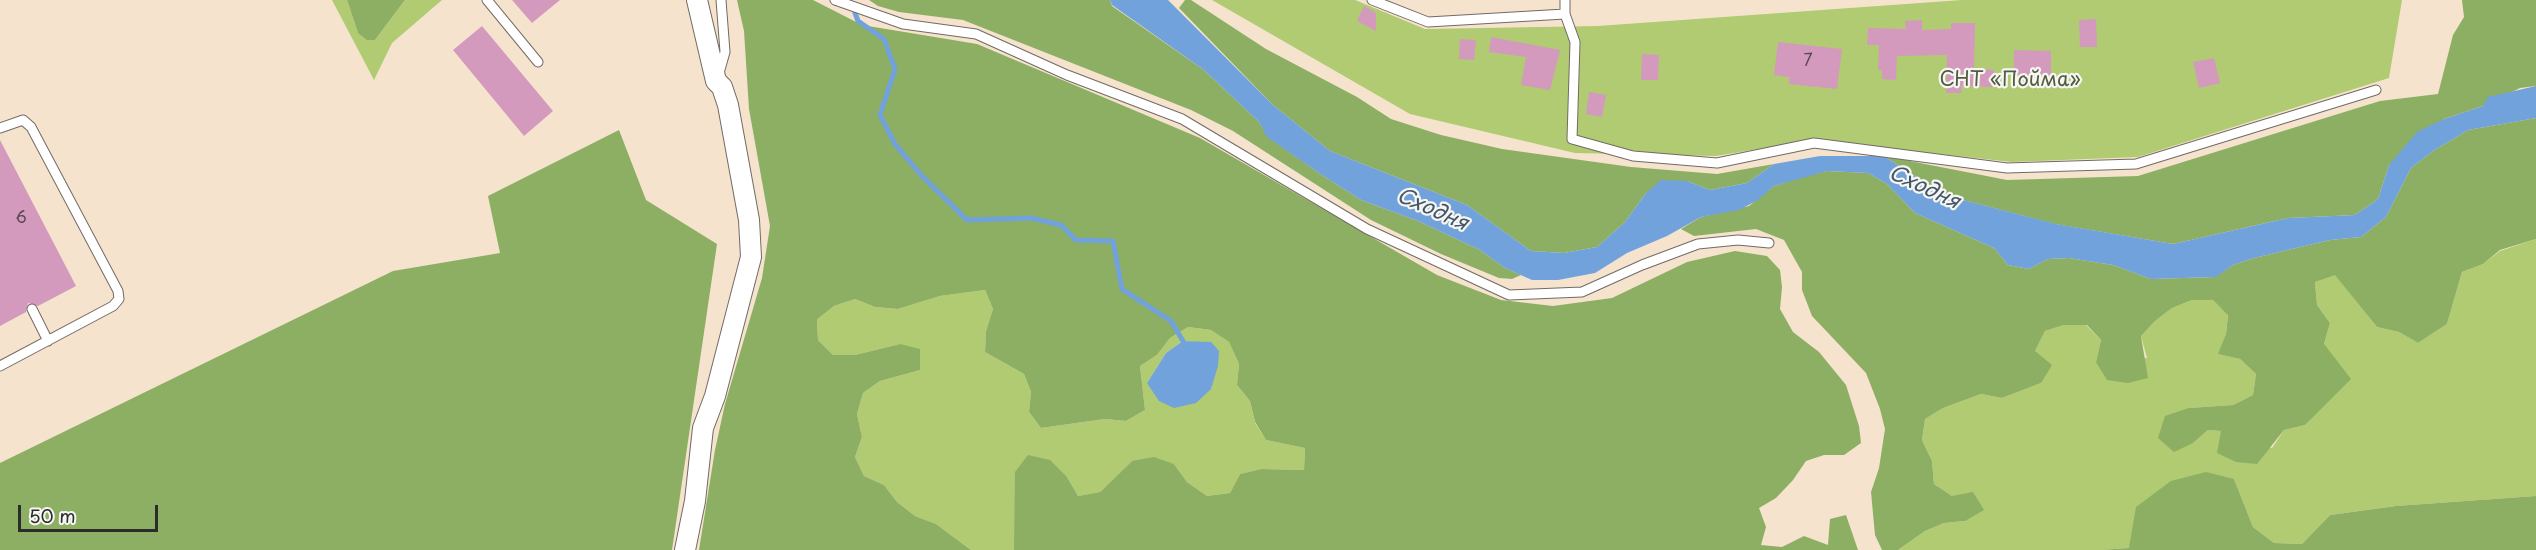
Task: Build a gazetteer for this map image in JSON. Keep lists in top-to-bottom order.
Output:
{
  "water": ["Сходня"],
  "parks": ["СНТ «Пойма»"],
  "house_numbers": ["7", "6"],
  "scale_bar": "50 m"
}
